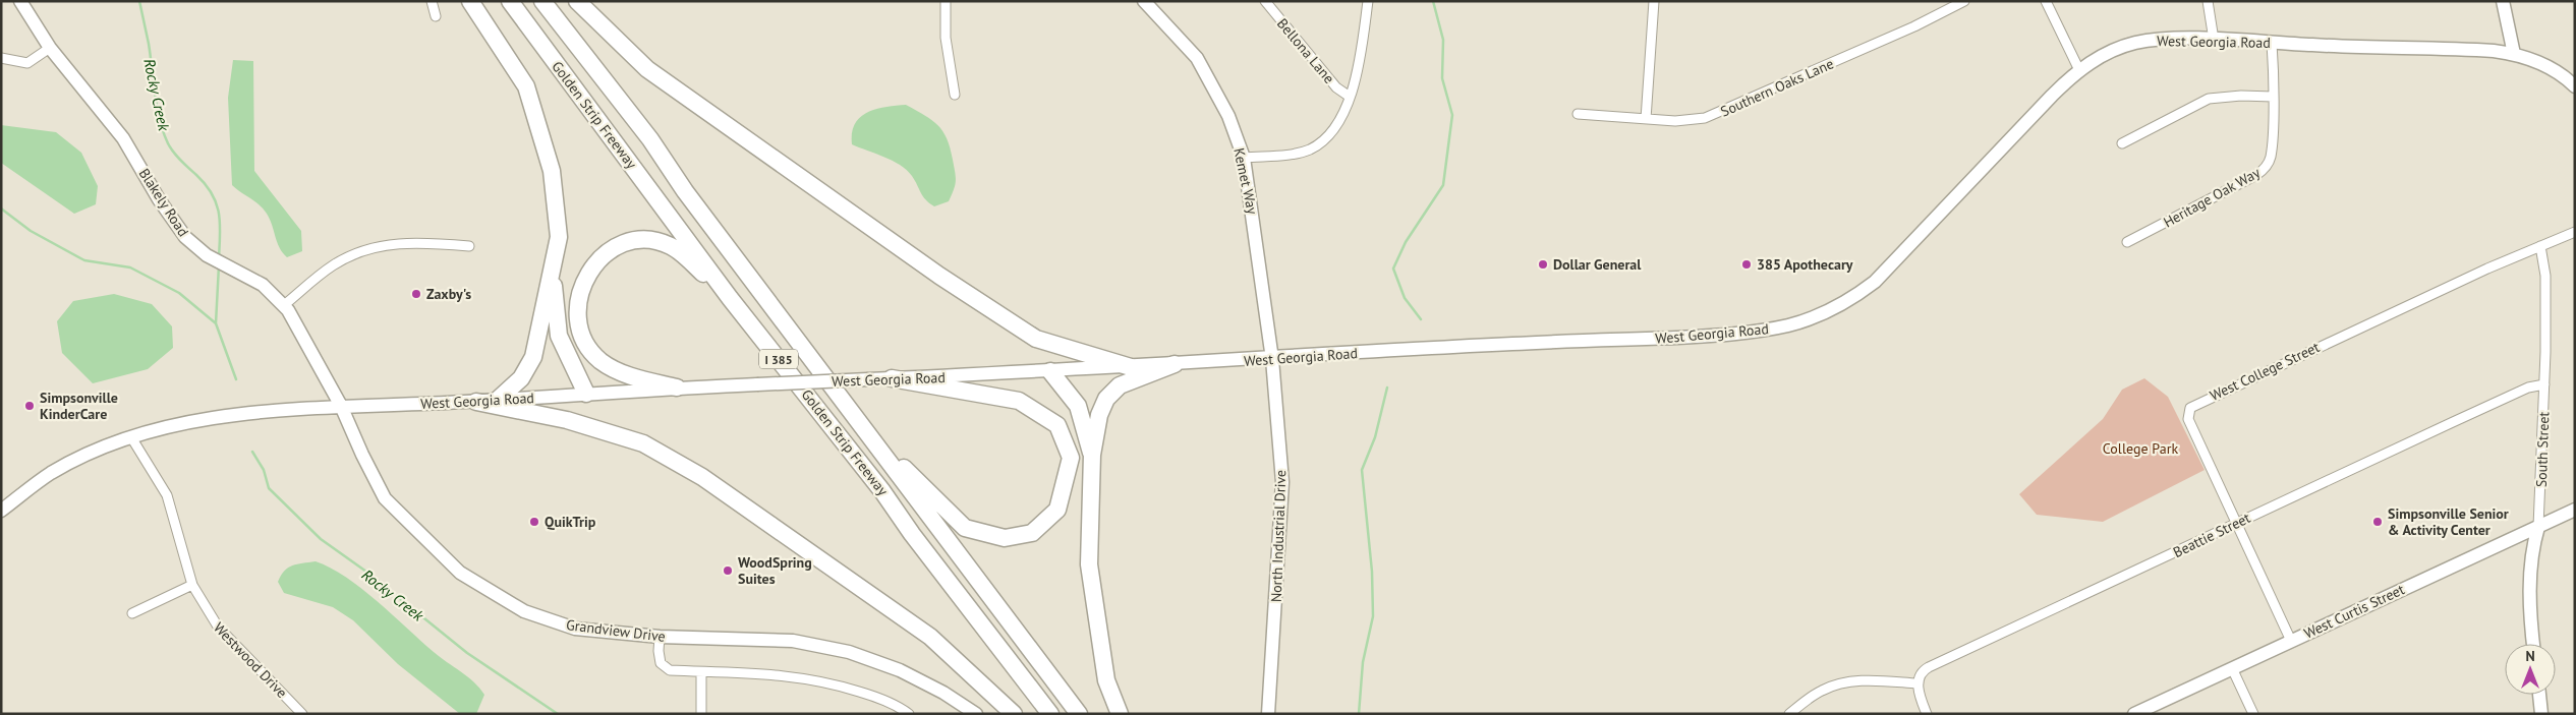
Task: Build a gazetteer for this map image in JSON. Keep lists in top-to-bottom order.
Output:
{
  "streets": {
    "highway": ["Golden Strip Freeway", "I 385"],
    "street": [
      "West Georgia Road",
      "Bellona Lane",
      "Southern Oaks Lane",
      "Kemet Way",
      "Heritage Oak Way",
      "Blakely Road",
      "West College Street",
      "South Street",
      "Beattie Street",
      "North Industrial Drive",
      "West Curtis Street",
      "Grandview Drive",
      "Westwood Drive"
    ]
  },
  "crossings": [
    ["West Georgia Road", "Kemet Way"],
    ["West Georgia Road", "Heritage Oak Way"],
    ["West Georgia Road", "Blakely Road"],
    ["West Georgia Road", "North Industrial Drive"],
    ["West Georgia Road", "Grandview Drive"],
    ["West Georgia Road", "Westwood Drive"],
    ["Kemet Way", "North Industrial Drive"],
    ["Blakely Road", "Grandview Drive"],
    ["West College Street", "South Street"],
    ["West College Street", "Beattie Street"],
    ["West College Street", "West Curtis Street"],
    ["South Street", "Beattie Street"],
    ["South Street", "West Curtis Street"]
  ],
  "water": ["Rocky Creek"],
  "parks": ["College Park"],
  "places": [
    "Dollar General",
    "385 Apothecary",
    "Zaxby's",
    "Simpsonville KinderCare",
    "QuikTrip",
    "Simpsonville Senior & Activity Center",
    "WoodSpring Suites"
  ],
  "north": "top"
}
